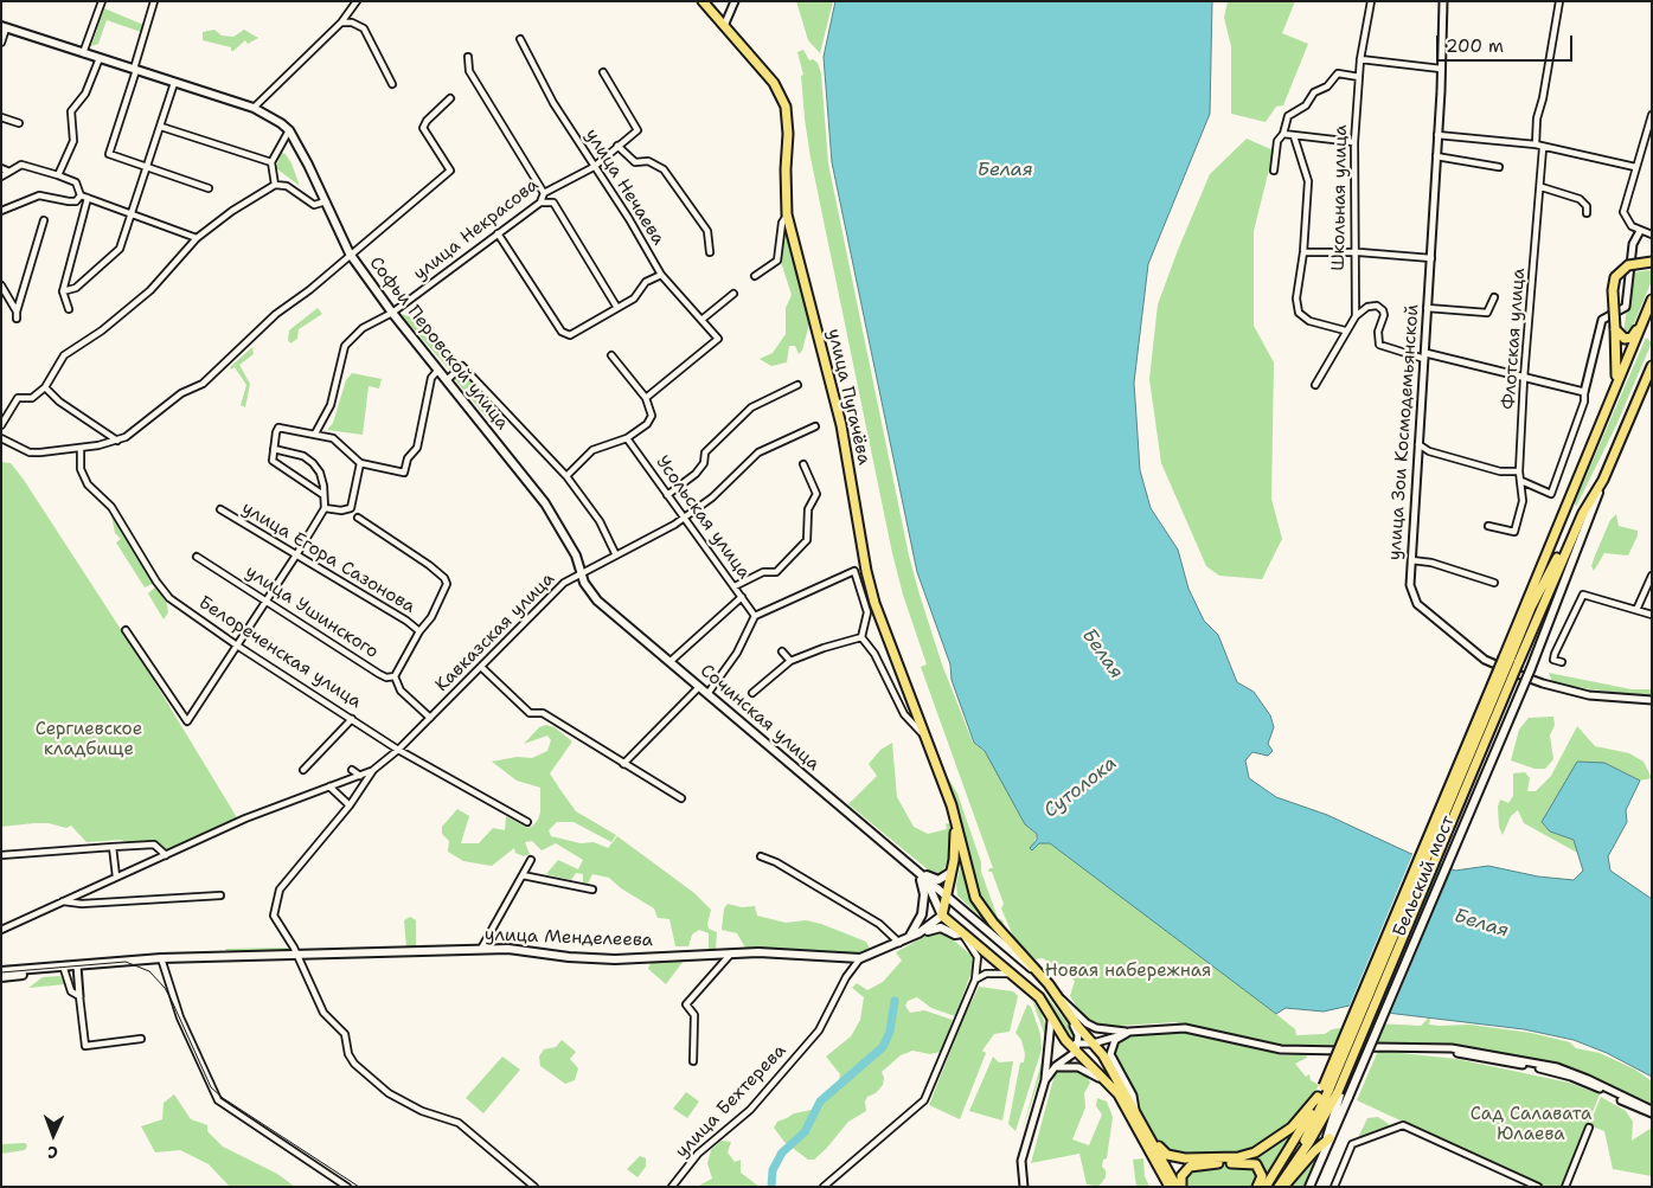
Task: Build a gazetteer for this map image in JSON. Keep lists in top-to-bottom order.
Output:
{
  "streets": {
    "main road": [
      "Софьи Перовской улица",
      "улица Пугачёва",
      "Сочинская улица",
      "Бельский мост",
      "улица Менделеева"
    ],
    "street": [
      "улица Нечаева",
      "Школьная улица",
      "улица Некрасова",
      "Флотская улица",
      "улица Зои Космодемьянской",
      "Усольская улица",
      "улица Егора Сазонова",
      "улица Ушинского",
      "Кавказская улица",
      "Белореченская улица",
      "улица Бехтерева"
    ]
  },
  "crossings": [
    ["улица Нечаева", "улица Некрасова"],
    ["улица Некрасова", "Софьи Перовской улица"],
    ["Софьи Перовской улица", "Кавказская улица"],
    ["Софьи Перовской улица", "Сочинская улица"],
    ["Усольская улица", "Кавказская улица"],
    ["Кавказская улица", "Белореченская улица"],
    ["Кавказская улица", "Сочинская улица"],
    ["Кавказская улица", "улица Менделеева"],
    ["Сочинская улица", "улица Менделеева"],
    ["улица Менделеева", "улица Бехтерева"]
  ],
  "water": ["Белая", "Сутолока"],
  "parks": ["Сергиевское кладбище", "Новая набережная", "Сад Салавата Юлаева"],
  "scale_bar": "200 m",
  "north": "bottom"
}
